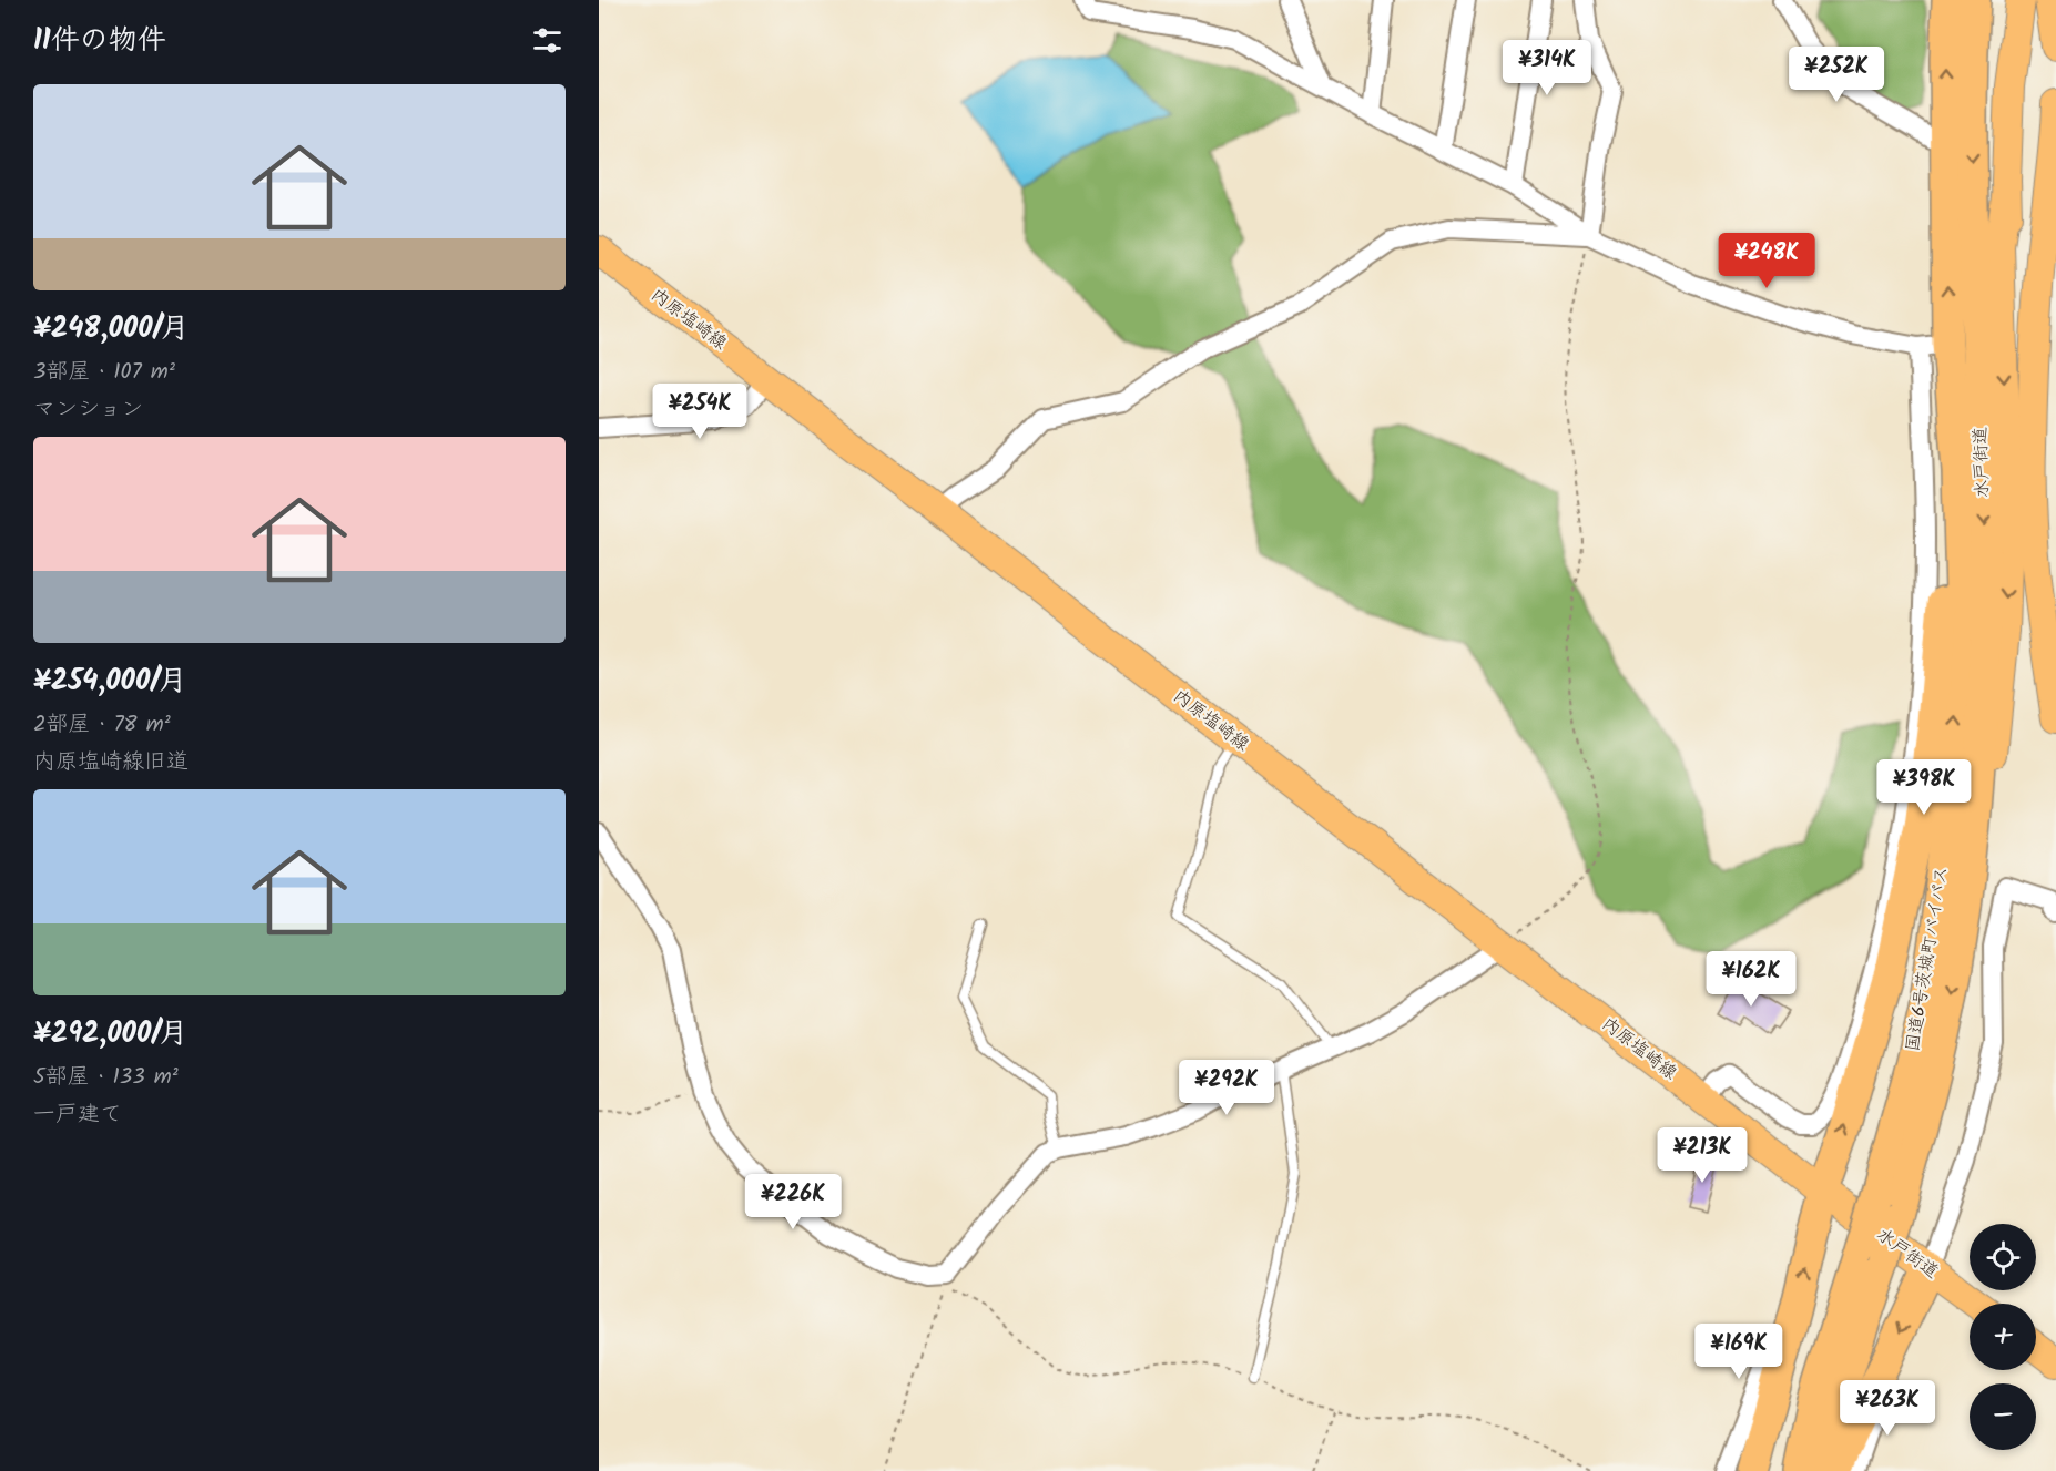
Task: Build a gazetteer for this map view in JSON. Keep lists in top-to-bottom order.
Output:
{
  "streets": {
    "highway": ["水戸街道", "国道6号茨城町バイパス"],
    "main road": ["内原塩崎線"]
  },
  "crossings": [
    ["内原塩崎線", "水戸街道"],
    ["水戸街道", "国道6号茨城町バイパス"]
  ],
  "page": {
    "heading": "11件の物件",
    "price": [
      "¥314K",
      "¥252K",
      "¥248K",
      "¥254K",
      "¥398K",
      "¥162K",
      "¥292K",
      "¥213K",
      "¥226K",
      "¥169K",
      "¥263K"
    ],
    "list": [
      {
        "name": "¥248,000/月",
        "note": "3部屋 · 107 m² · マンション"
      },
      {
        "name": "¥254,000/月",
        "note": "2部屋 · 78 m² · 内原塩崎線旧道"
      },
      {
        "name": "¥292,000/月",
        "note": "5部屋 · 133 m² · 一戸建て"
      }
    ],
    "map_buttons": ["+", "−"]
  }
}
